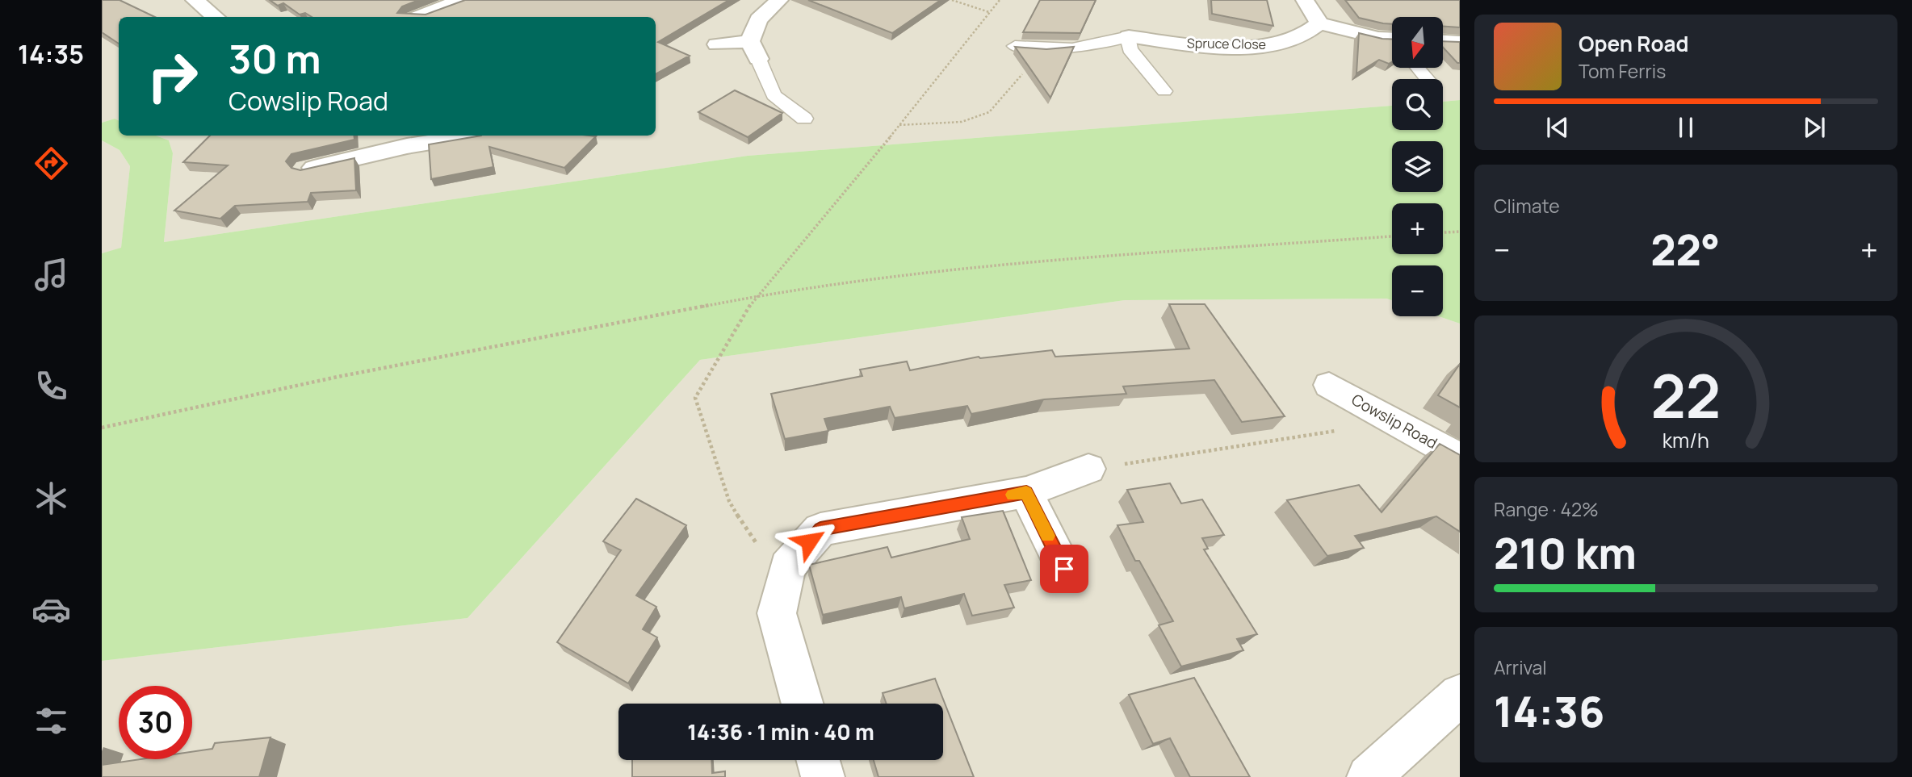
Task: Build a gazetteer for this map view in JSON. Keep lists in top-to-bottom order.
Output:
{
  "streets": {
    "street": ["Spruce Close", "Cowslip Road"]
  },
  "north": "bottom",
  "page": {
    "tabs": "14:35",
    "map_buttons": ["+", "−"],
    "turn": ["30 m", "Cowslip Road"],
    "song": ["Open Road", "Tom Ferris"],
    "tile": [
      "Climate",
      ["Range · 42%", "210 km"],
      ["Arrival", "14:36"]
    ],
    "heat": ["−", "22°", "+"],
    "limit": "30",
    "trip": "14:36 · 1 min · 40 m",
    "gauge": ["22", "km/h"]
  }
}
